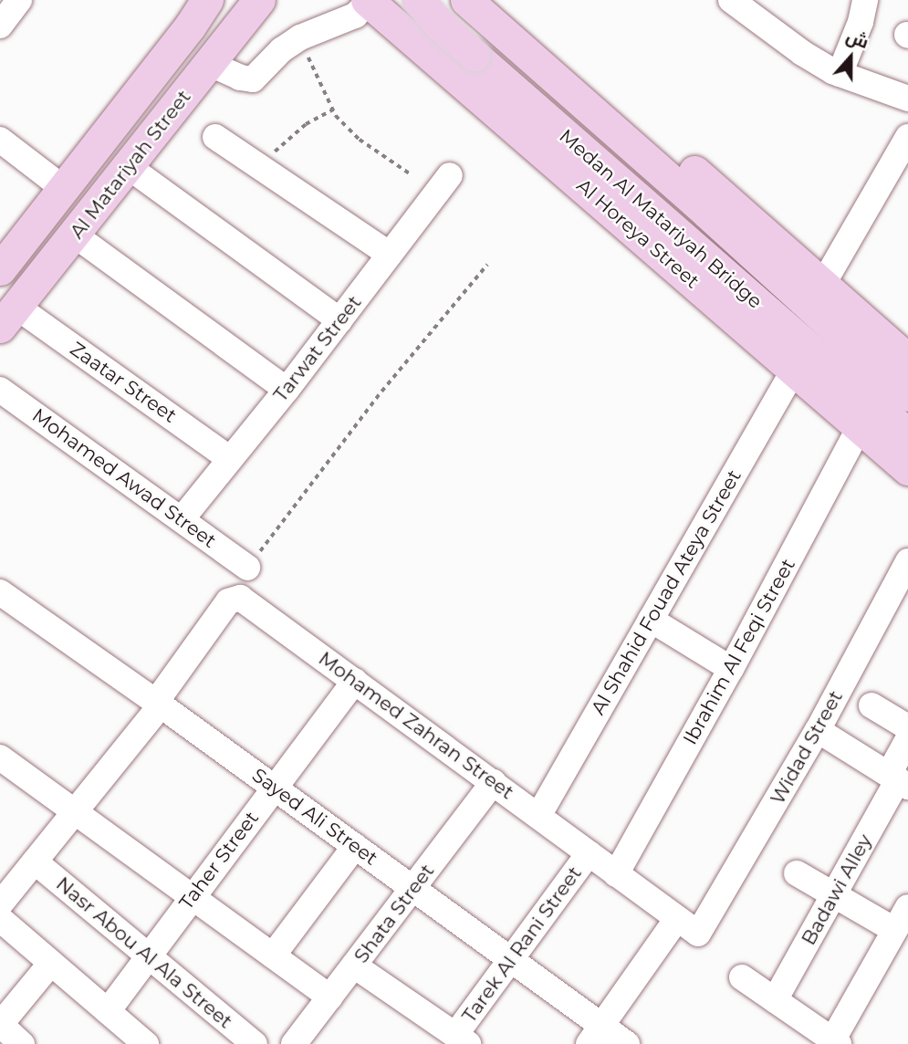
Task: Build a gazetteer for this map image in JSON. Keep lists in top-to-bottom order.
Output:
{
  "streets": {
    "main road": ["Al Matariyah Street", "Medan Al Matariyah Bridge", "Al Horeya Street"],
    "street": [
      "Tarwat Street",
      "Zaatar Street",
      "Mohamed Awad Street",
      "Al Shahid Fouad Ateya Street",
      "Ibrahim Al Feqi Street",
      "Mohamed Zahran Street",
      "Widad Street",
      "Sayed Ali Street",
      "Taher Street",
      "Badawi Alley",
      "Shata Street",
      "Tarek Al Rani Street",
      "Nasr Abou Al Ala Street"
    ]
  },
  "crossings": [
    ["Al Matariyah Street", "Zaatar Street"],
    ["Al Horeya Street", "Al Shahid Fouad Ateya Street"],
    ["Al Horeya Street", "Ibrahim Al Feqi Street"],
    ["Tarwat Street", "Zaatar Street"],
    ["Tarwat Street", "Mohamed Awad Street"],
    ["Al Shahid Fouad Ateya Street", "Mohamed Zahran Street"],
    ["Ibrahim Al Feqi Street", "Mohamed Zahran Street"],
    ["Mohamed Zahran Street", "Widad Street"],
    ["Mohamed Zahran Street", "Sayed Ali Street"],
    ["Mohamed Zahran Street", "Taher Street"],
    ["Mohamed Zahran Street", "Shata Street"],
    ["Mohamed Zahran Street", "Tarek Al Rani Street"],
    ["Sayed Ali Street", "Taher Street"],
    ["Sayed Ali Street", "Shata Street"],
    ["Sayed Ali Street", "Tarek Al Rani Street"],
    ["Taher Street", "Nasr Abou Al Ala Street"]
  ],
  "north": "top"
}
